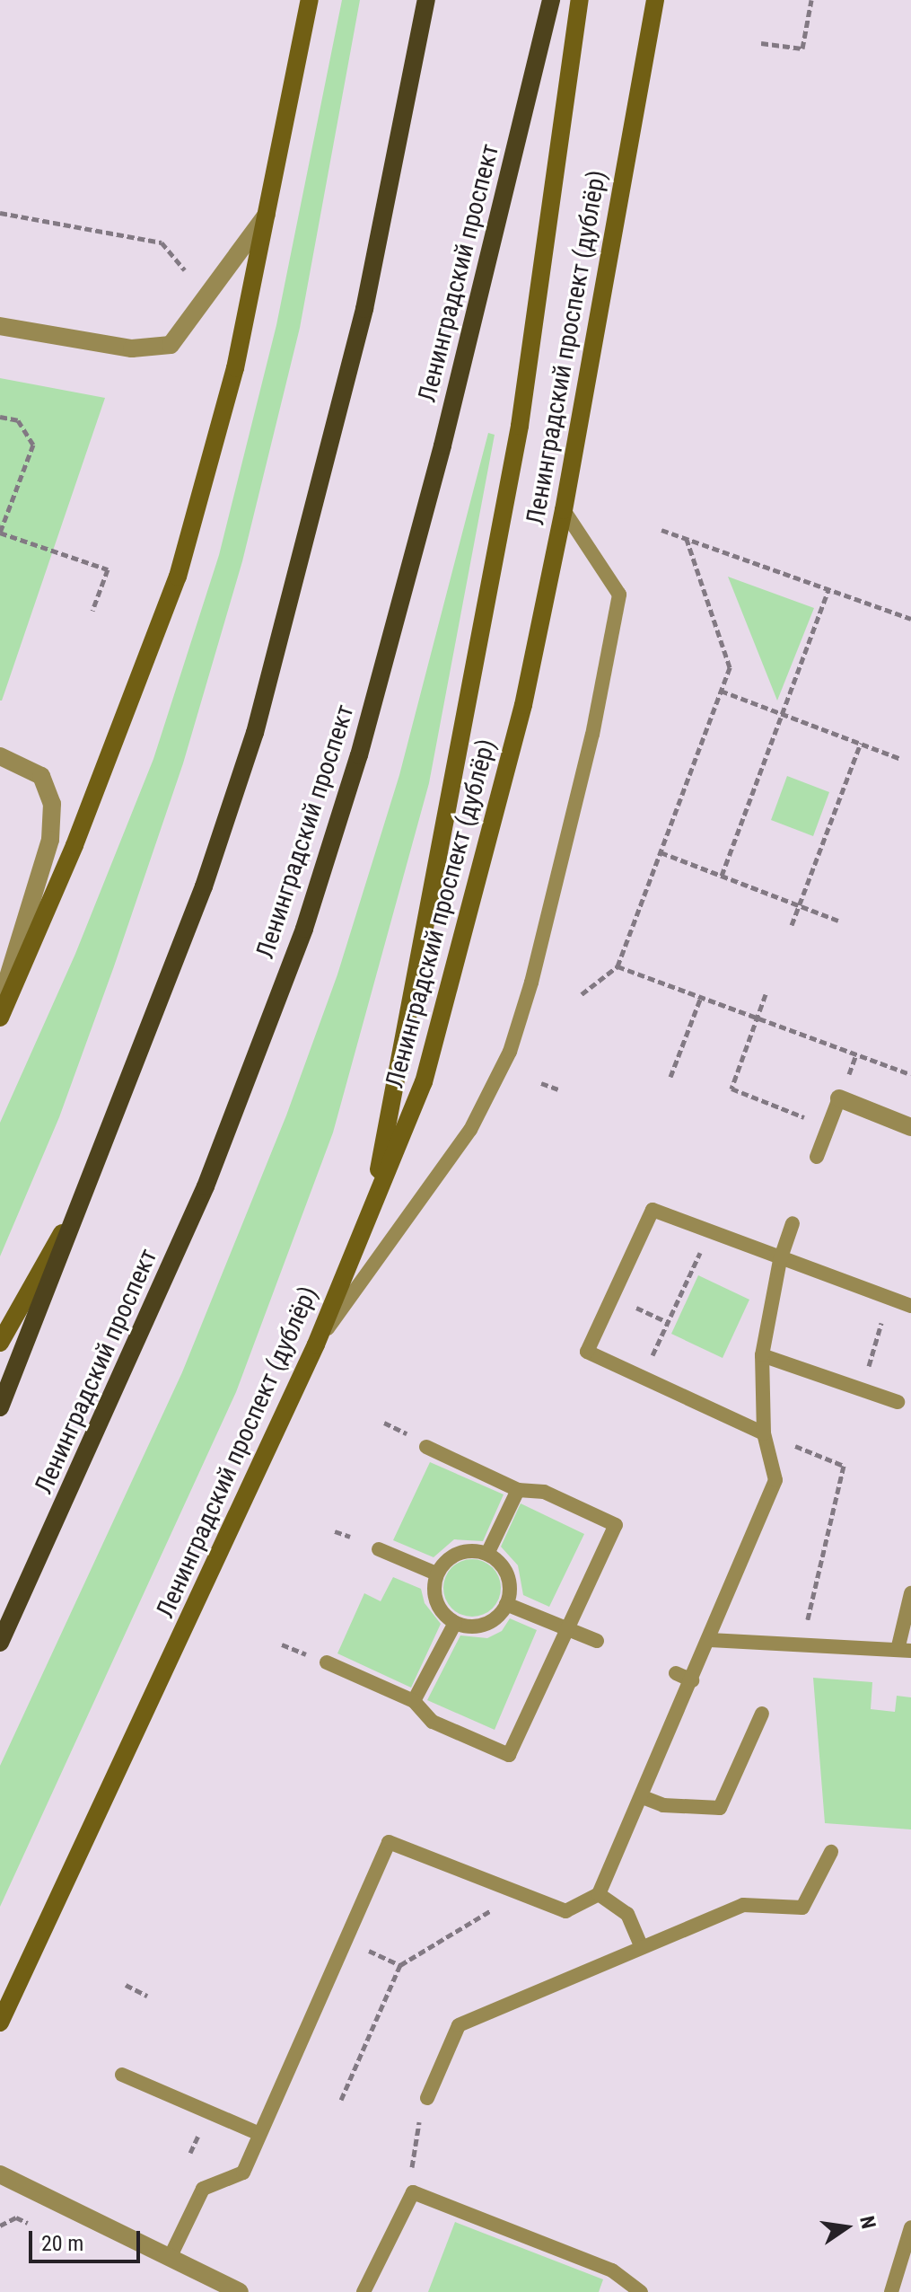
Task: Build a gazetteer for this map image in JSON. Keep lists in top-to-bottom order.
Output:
{
  "streets": {
    "main road": ["Ленинградский проспект", "Ленинградский проспект (дублёр)"]
  },
  "scale_bar": "20 m",
  "north": "right"
}
